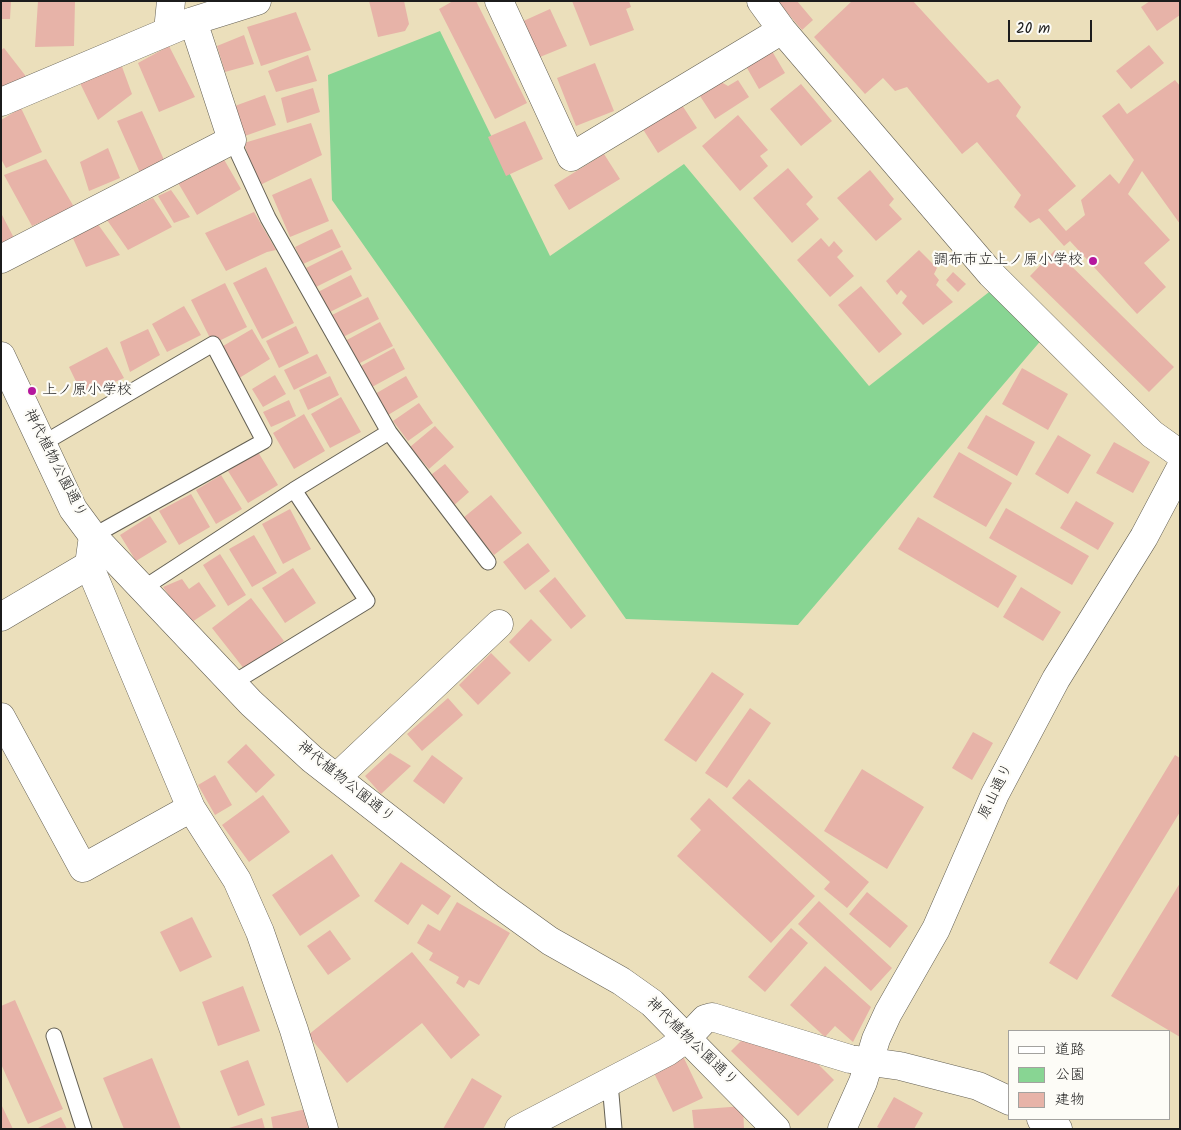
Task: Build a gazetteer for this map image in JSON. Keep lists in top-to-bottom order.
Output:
{
  "streets": {
    "street": ["神代植物公園通り", "原山通り"]
  },
  "places": ["調布市立上ノ原小学校", "上ノ原小学校"],
  "legend": ["道路", "公園", "建物"],
  "scale_bar": "20 m"
}
